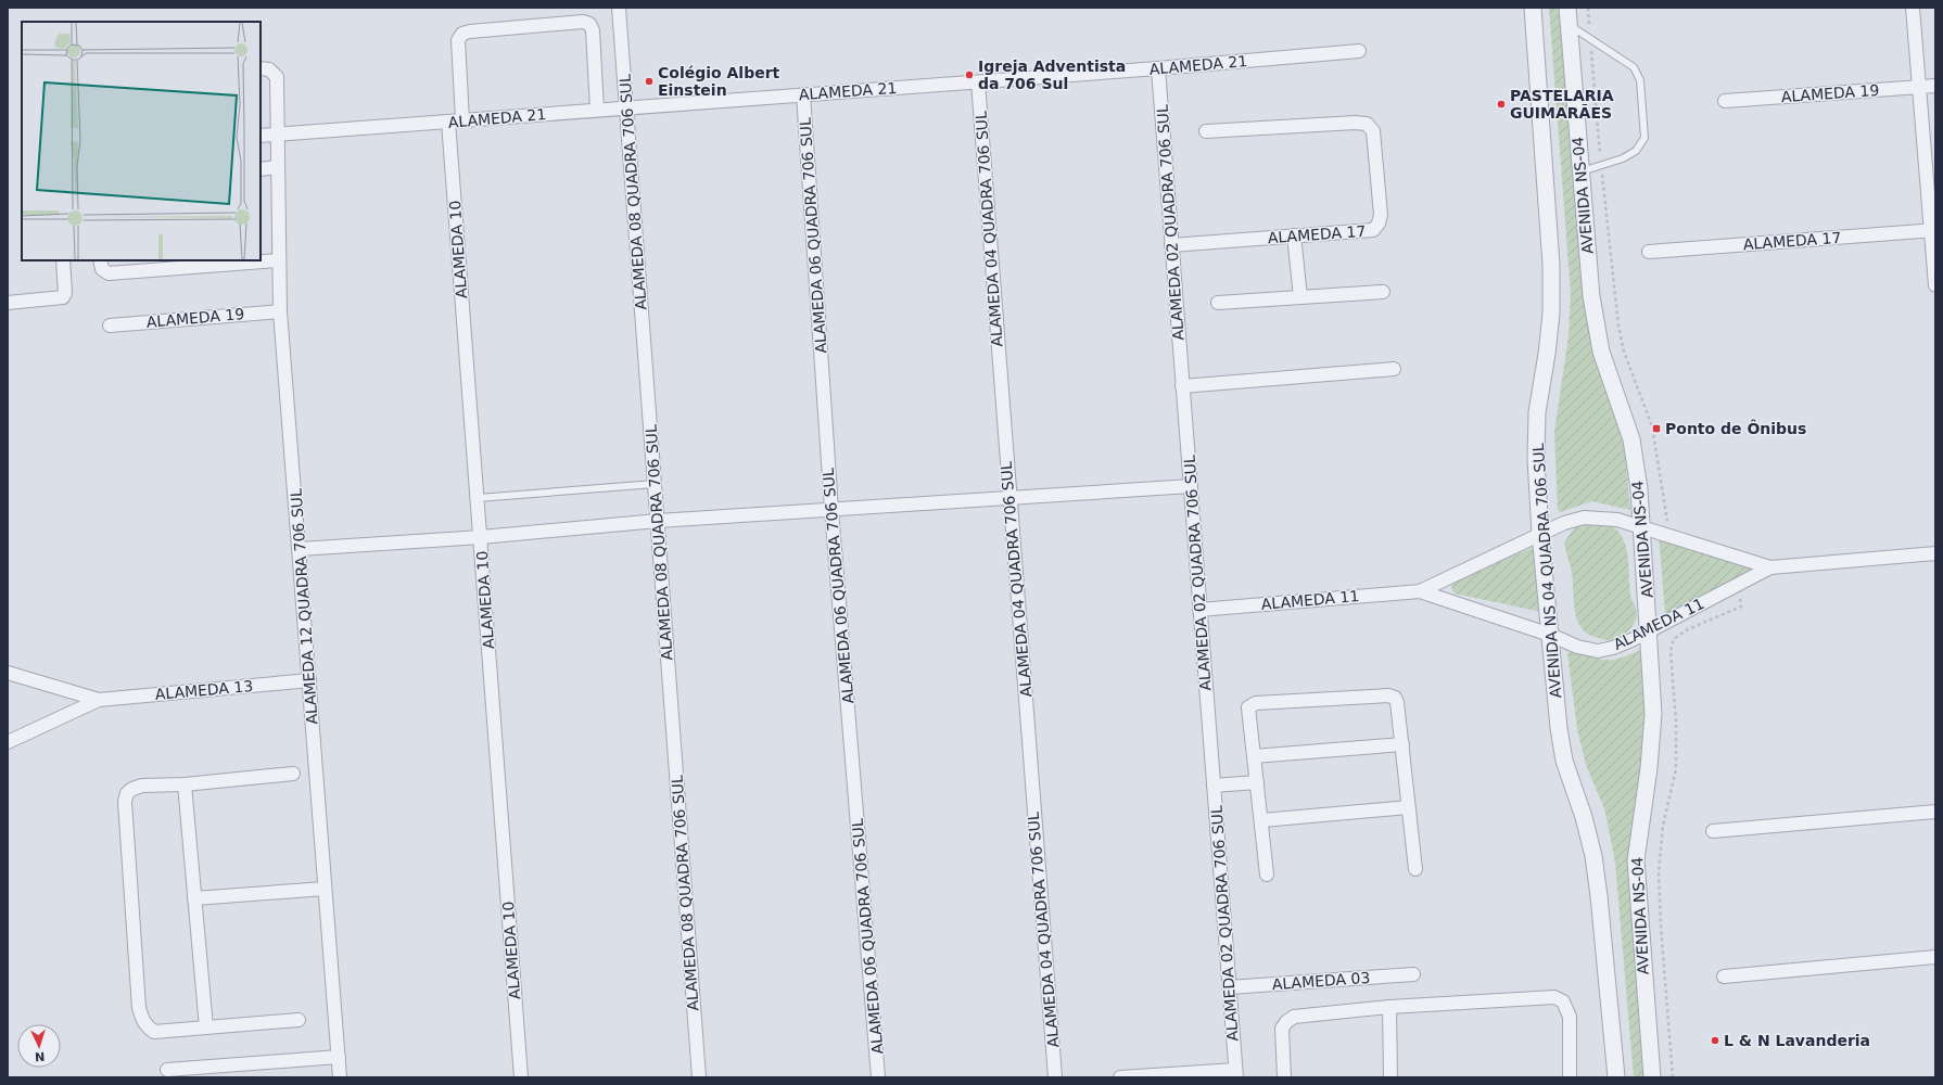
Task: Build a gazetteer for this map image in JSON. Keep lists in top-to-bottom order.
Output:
{
  "streets": {
    "street": [
      "ALAMEDA 21",
      "ALAMEDA 19",
      "ALAMEDA 08 QUADRA 706 SUL",
      "AVENIDA NS-04",
      "ALAMEDA 02 QUADRA 706 SUL",
      "ALAMEDA 04 QUADRA 706 SUL",
      "ALAMEDA 17",
      "ALAMEDA 06 QUADRA 706 SUL",
      "ALAMEDA 10",
      "AVENIDA NS 04 QUADRA 706 SUL",
      "ALAMEDA 11",
      "ALAMEDA 12 QUADRA 706 SUL",
      "ALAMEDA 13",
      "ALAMEDA 03"
    ]
  },
  "crossings": [
    ["ALAMEDA 21", "ALAMEDA 08 QUADRA 706 SUL"],
    ["ALAMEDA 21", "ALAMEDA 02 QUADRA 706 SUL"],
    ["ALAMEDA 21", "ALAMEDA 04 QUADRA 706 SUL"],
    ["ALAMEDA 21", "ALAMEDA 06 QUADRA 706 SUL"],
    ["ALAMEDA 21", "ALAMEDA 10"],
    ["ALAMEDA 21", "ALAMEDA 12 QUADRA 706 SUL"],
    ["ALAMEDA 19", "ALAMEDA 12 QUADRA 706 SUL"],
    ["AVENIDA NS-04", "AVENIDA NS 04 QUADRA 706 SUL"],
    ["AVENIDA NS-04", "ALAMEDA 11"],
    ["ALAMEDA 02 QUADRA 706 SUL", "ALAMEDA 17"],
    ["ALAMEDA 02 QUADRA 706 SUL", "ALAMEDA 11"],
    ["ALAMEDA 02 QUADRA 706 SUL", "ALAMEDA 03"],
    ["AVENIDA NS 04 QUADRA 706 SUL", "ALAMEDA 11"],
    ["ALAMEDA 12 QUADRA 706 SUL", "ALAMEDA 13"]
  ],
  "places": {
    "other": [
      "Igreja Adventista da 706 Sul",
      "Colégio Albert Einstein",
      "PASTELARIA GUIMARÃES",
      "L & N Lavanderia"
    ],
    "transit": ["Ponto de Ônibus"]
  },
  "north": "bottom"
}
